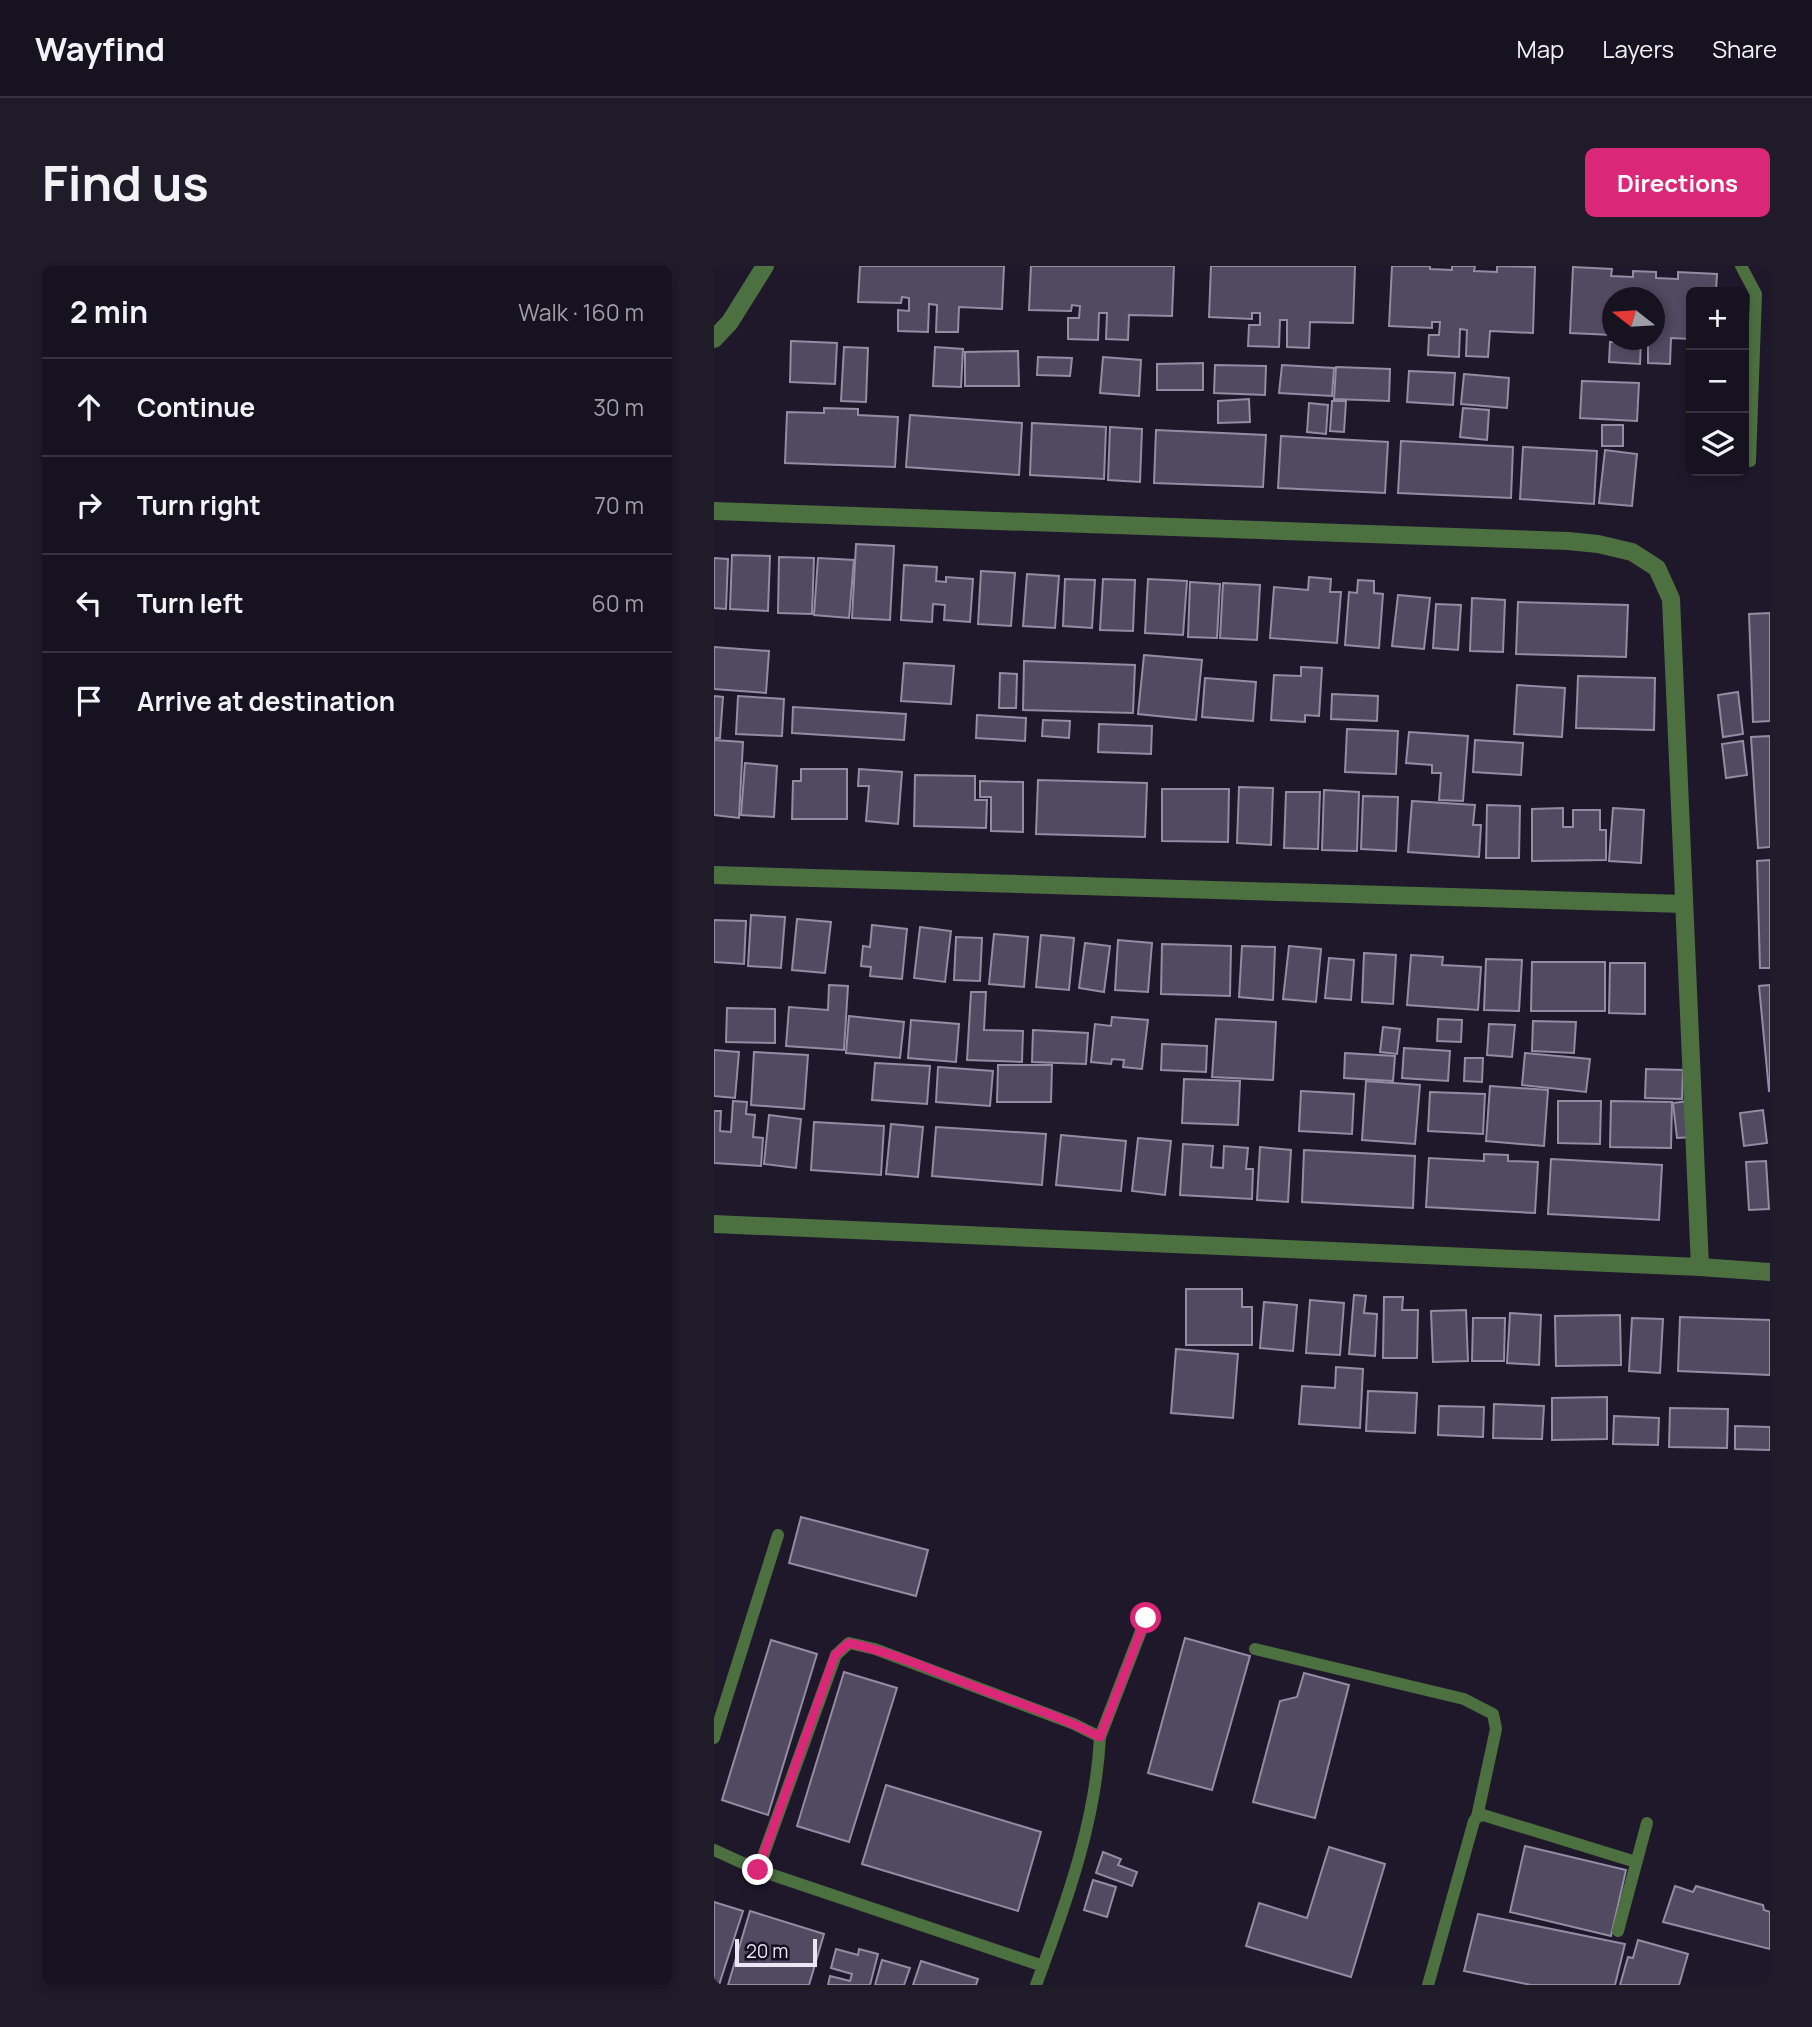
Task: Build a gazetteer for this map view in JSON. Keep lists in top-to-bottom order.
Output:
{
  "scale_bar": "20 m",
  "north": "left",
  "page": {
    "header": "Wayfind",
    "nav": ["Map", "Layers", "Share"],
    "buttons": "Directions",
    "title": "Find us",
    "heading": ["2 min", "Walk · 160 m"],
    "map_buttons": ["+", "−"],
    "list": [
      ["Continue", "30 m"],
      ["Turn right", "70 m"],
      ["Turn left", "60 m"],
      "Arrive at destination"
    ],
    "scale": "20 m"
  }
}
